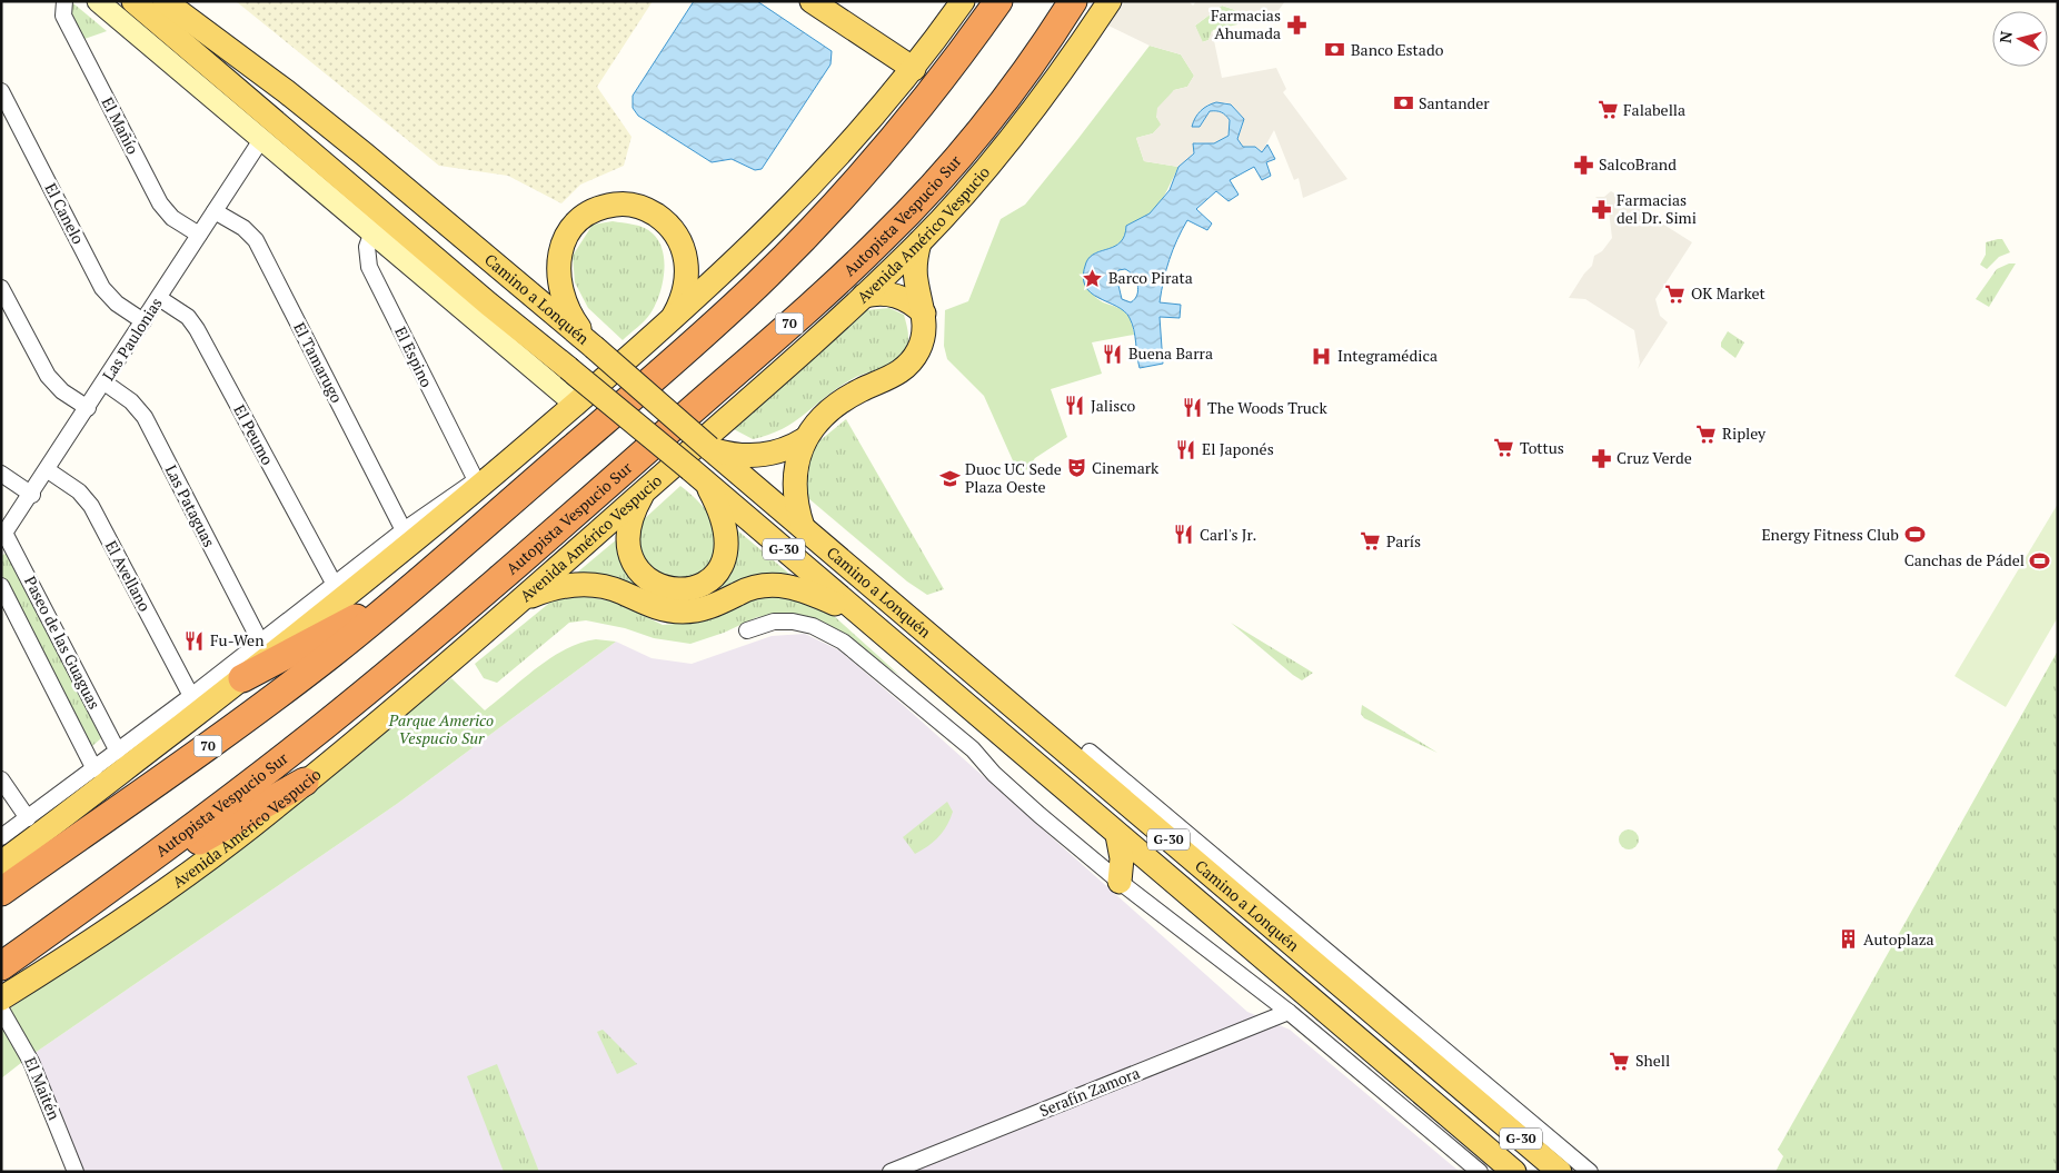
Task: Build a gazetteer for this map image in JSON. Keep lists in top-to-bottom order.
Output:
{
  "streets": {
    "highway": ["Autopista Vespucio Sur", "70"],
    "main road": ["Avenida Américo Vespucio", "Camino a Lonquén", "G-30"],
    "street": [
      "El Mañío",
      "El Canelo",
      "Las Paulonias",
      "El Espino",
      "El Tamarugo",
      "El Peumo",
      "Las Pataguas",
      "El Avellano",
      "Paseo de las Guaguas",
      "El Maitén",
      "Serafín Zamora"
    ]
  },
  "crossings": [
    ["El Mañío", "Las Paulonias"],
    ["El Canelo", "Las Paulonias"],
    ["Las Paulonias", "El Tamarugo"],
    ["Las Paulonias", "El Peumo"],
    ["Las Paulonias", "Las Pataguas"],
    ["Las Paulonias", "El Avellano"],
    ["Las Paulonias", "Paseo de las Guaguas"]
  ],
  "parks": ["Parque Americo Vespucio Sur"],
  "places": {
    "pharmacy": [
      "Farmacias Ahumada",
      "SalcoBrand",
      "Farmacias del Dr. Simi",
      "Cruz Verde"
    ],
    "bank": ["Banco Estado", "Santander"],
    "supermarket": [
      "Falabella",
      "OK Market",
      "Ripley",
      "Tottus",
      "París",
      "Shell"
    ],
    "place": ["Barco Pirata"],
    "restaurant": [
      "Buena Barra",
      "Jalisco",
      "The Woods Truck",
      "El Japonés",
      "Carl's Jr.",
      "Fu-Wen"
    ],
    "hospital": ["Integramédica"],
    "theatre": ["Cinemark"],
    "school or university": ["Duoc UC Sede Plaza Oeste"],
    "sports": ["Energy Fitness Club", "Canchas de Pádel"],
    "building": ["Autoplaza"]
  },
  "north": "left"
}
